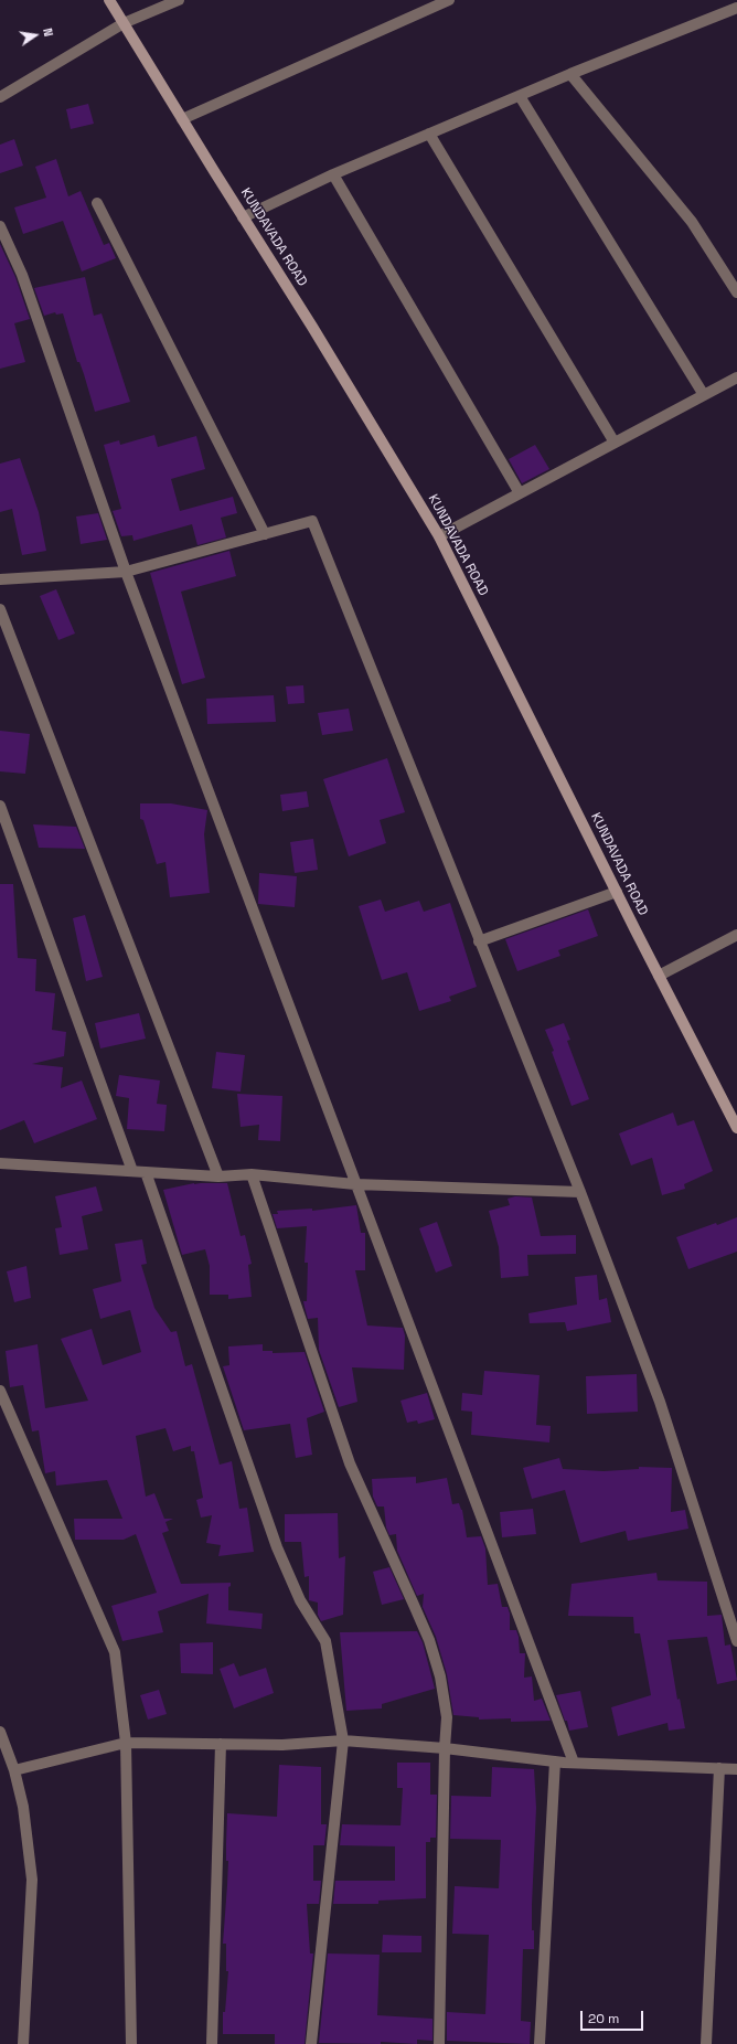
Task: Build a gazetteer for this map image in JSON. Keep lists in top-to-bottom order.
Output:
{
  "streets": {
    "street": ["KUNDAVADA ROAD"]
  },
  "scale_bar": "20 m",
  "north": "right"
}
